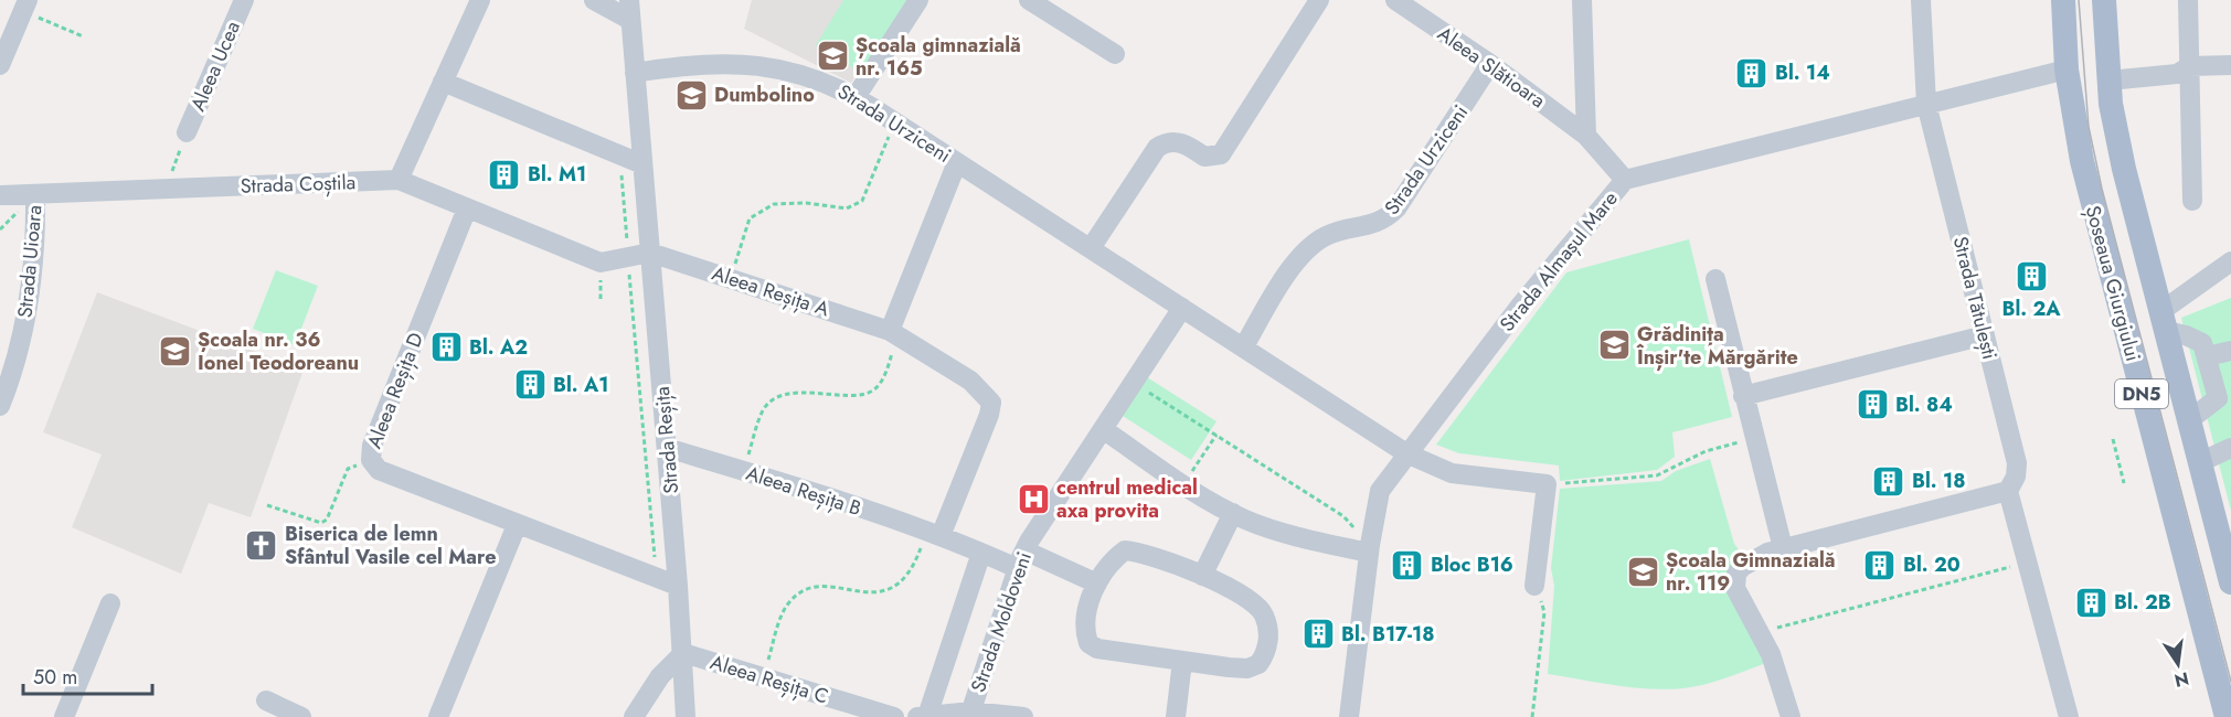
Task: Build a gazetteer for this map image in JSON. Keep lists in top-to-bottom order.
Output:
{
  "streets": {
    "main road": ["Șoseaua Giurgiului", "DN5"],
    "street": [
      "Aleea Ucea",
      "Aleea Slătioara",
      "Strada Urziceni",
      "Strada Coștila",
      "Strada Uioara",
      "Strada Almașul Mare",
      "Aleea Reșița A",
      "Strada Tătulești",
      "Aleea Reșița D",
      "Strada Reșița",
      "Aleea Reșița B",
      "Strada Moldoveni",
      "Aleea Reșița C"
    ]
  },
  "crossings": [
    ["Aleea Slătioara", "Strada Urziceni"],
    ["Aleea Slătioara", "Strada Almașul Mare"],
    ["Strada Urziceni", "Strada Almașul Mare"],
    ["Strada Urziceni", "Strada Reșița"],
    ["Strada Urziceni", "Strada Moldoveni"],
    ["Strada Coștila", "Strada Uioara"],
    ["Strada Almașul Mare", "Șoseaua Giurgiului"],
    ["Strada Almașul Mare", "Strada Tătulești"],
    ["Aleea Reșița A", "Strada Reșița"],
    ["Aleea Reșița D", "Strada Reșița"],
    ["Strada Reșița", "Aleea Reșița B"],
    ["Strada Reșița", "Aleea Reșița C"],
    ["Aleea Reșița B", "Strada Moldoveni"]
  ],
  "places": {
    "school or university": [
      "Școala gimnazială nr. 165",
      "Dumbolino",
      "Grădinița Înșir'te Mărgărite",
      "Școala nr. 36 Ionel Teodoreanu",
      "Școala Gimnazială nr. 119"
    ],
    "building": [
      "Bl. 14",
      "Bl. M1",
      "Bl. 2A",
      "Bl. A2",
      "Bl. A1",
      "Bl. 84",
      "Bl. 18",
      "Bloc B16",
      "Bl. 20",
      "Bl. 2B",
      "Bl. B17-18"
    ],
    "hospital": ["centrul medical axa provita"],
    "church": ["Biserica de lemn Sfântul Vasile cel Mare"]
  },
  "scale_bar": "50 m",
  "north": "bottom"
}
